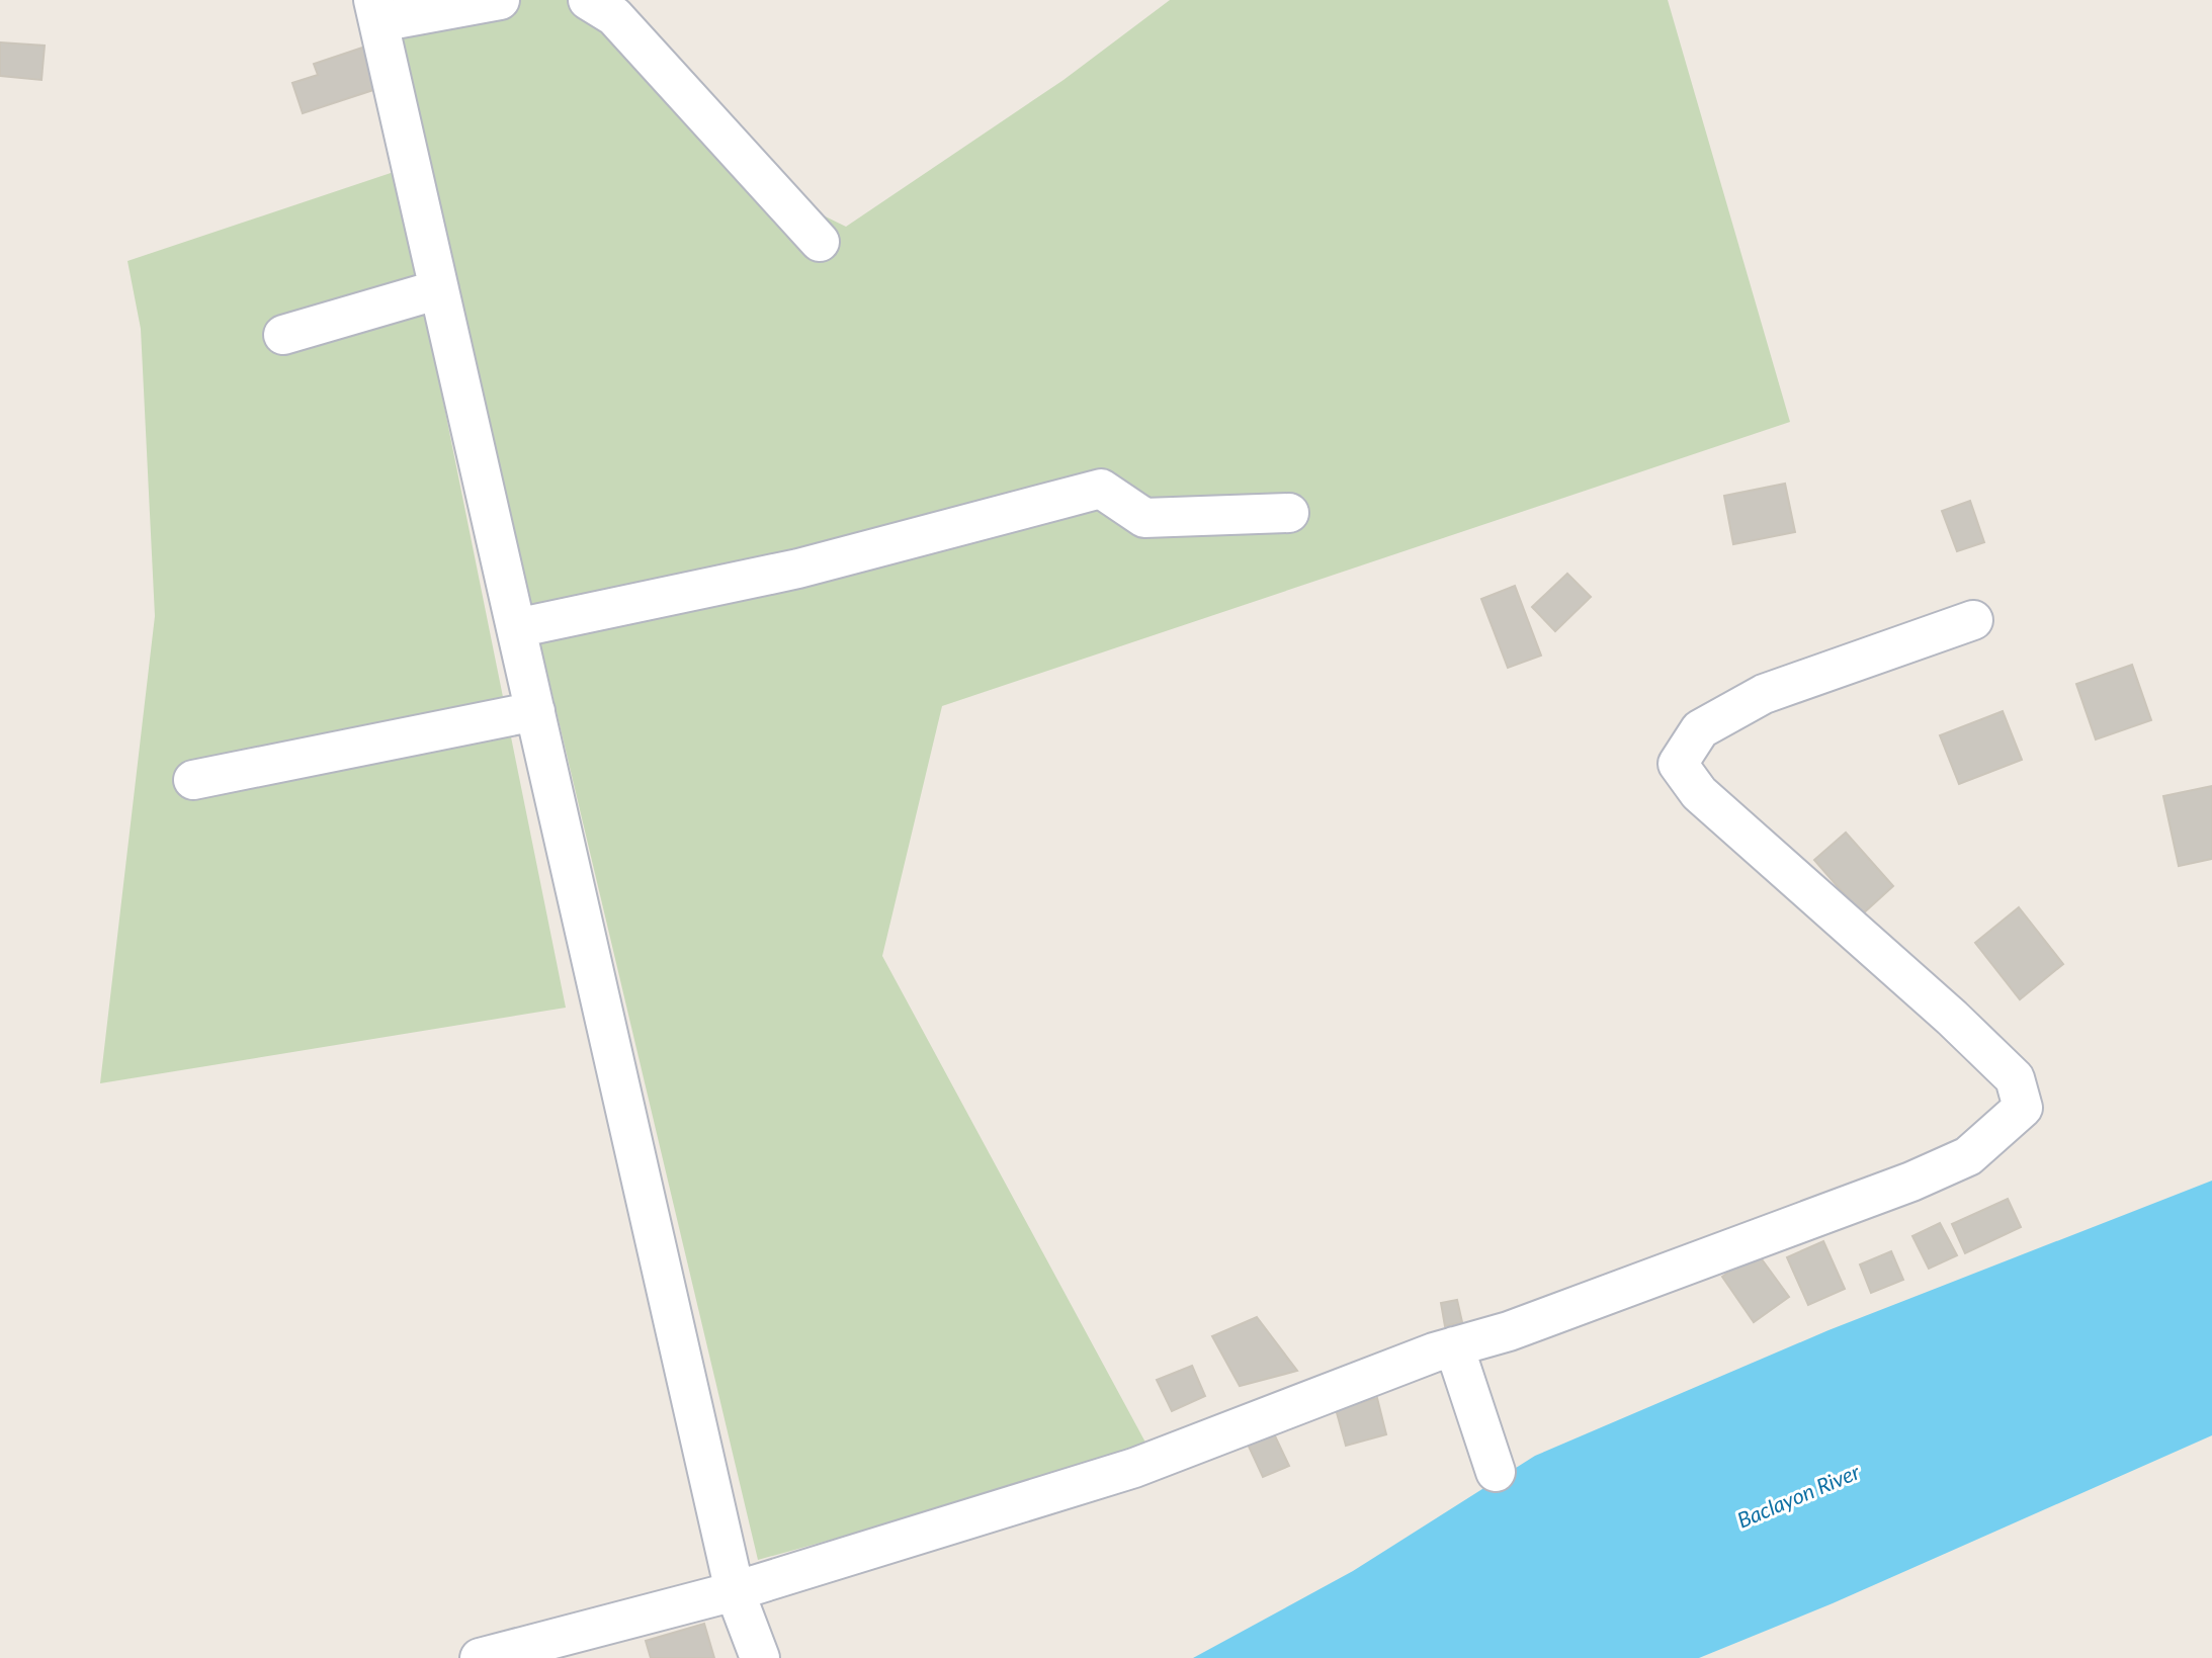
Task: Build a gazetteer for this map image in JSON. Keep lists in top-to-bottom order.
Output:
{
  "water": ["Baclayon River"]
}
